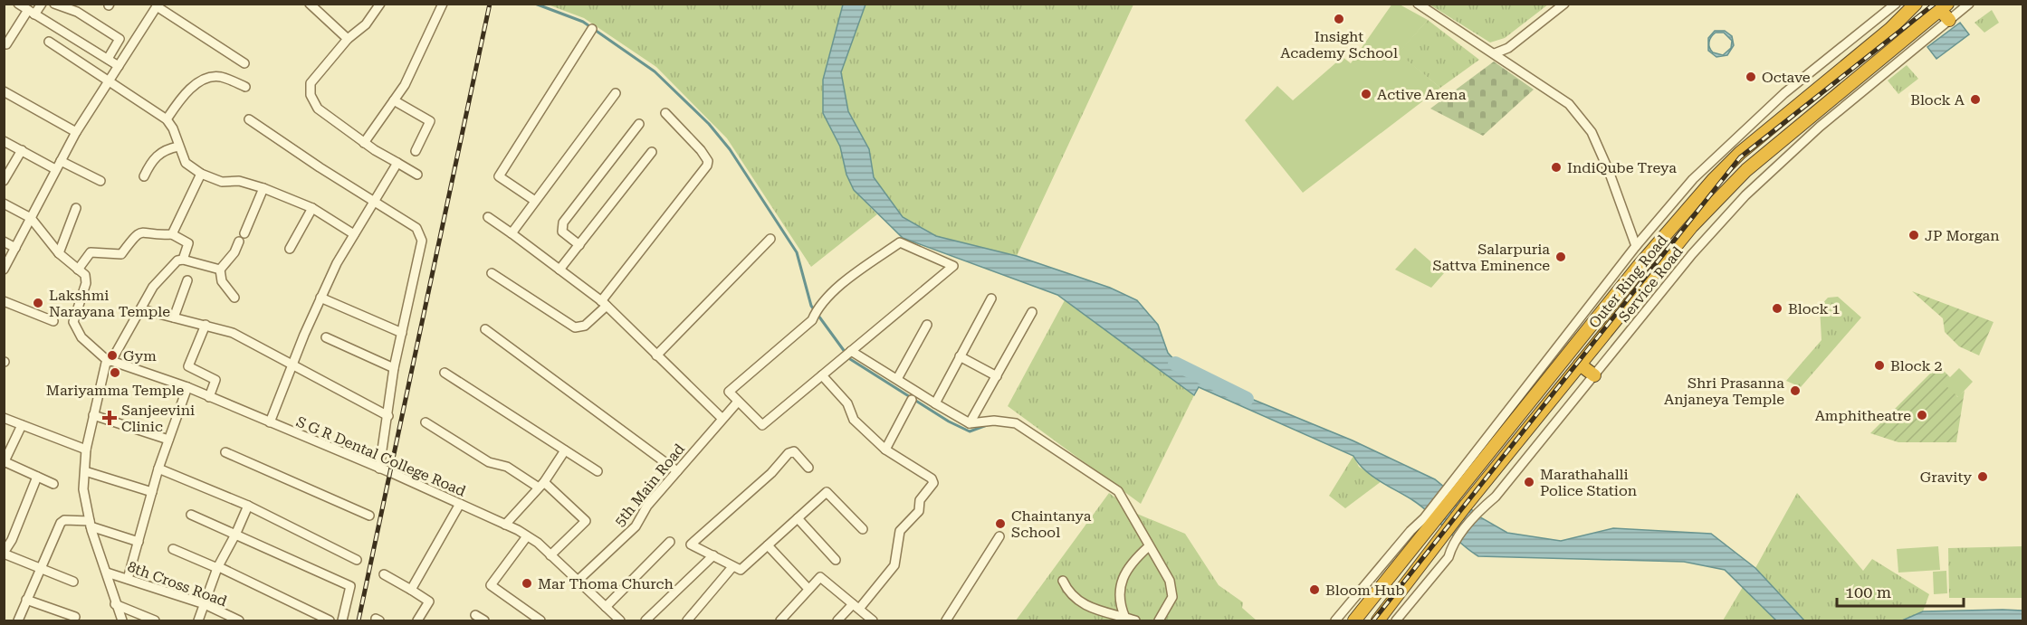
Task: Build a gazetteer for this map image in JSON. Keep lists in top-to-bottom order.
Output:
{
  "streets": {
    "highway": ["Outer Ring Road"],
    "street": [
      "Service Road",
      "S G R Dental College Road",
      "5th Main Road",
      "8th Cross Road"
    ]
  },
  "crossings": [
    ["S G R Dental College Road", "5th Main Road"]
  ],
  "places": {
    "other": [
      "Insight Academy School",
      "Octave",
      "Active Arena",
      "Block A",
      "IndiQube Treya",
      "JP Morgan",
      "Salarpuria Sattva Eminence",
      "Lakshmi Narayana Temple",
      "Block 1",
      "Gym",
      "Block 2",
      "Mariyamma Temple",
      "Shri Prasanna Anjaneya Temple",
      "Amphitheatre",
      "Gravity",
      "Marathahalli Police Station",
      "Chaintanya School",
      "Mar Thoma Church",
      "Bloom Hub"
    ],
    "health": ["Sanjeevini Clinic"]
  },
  "scale_bar": "100 m"
}
